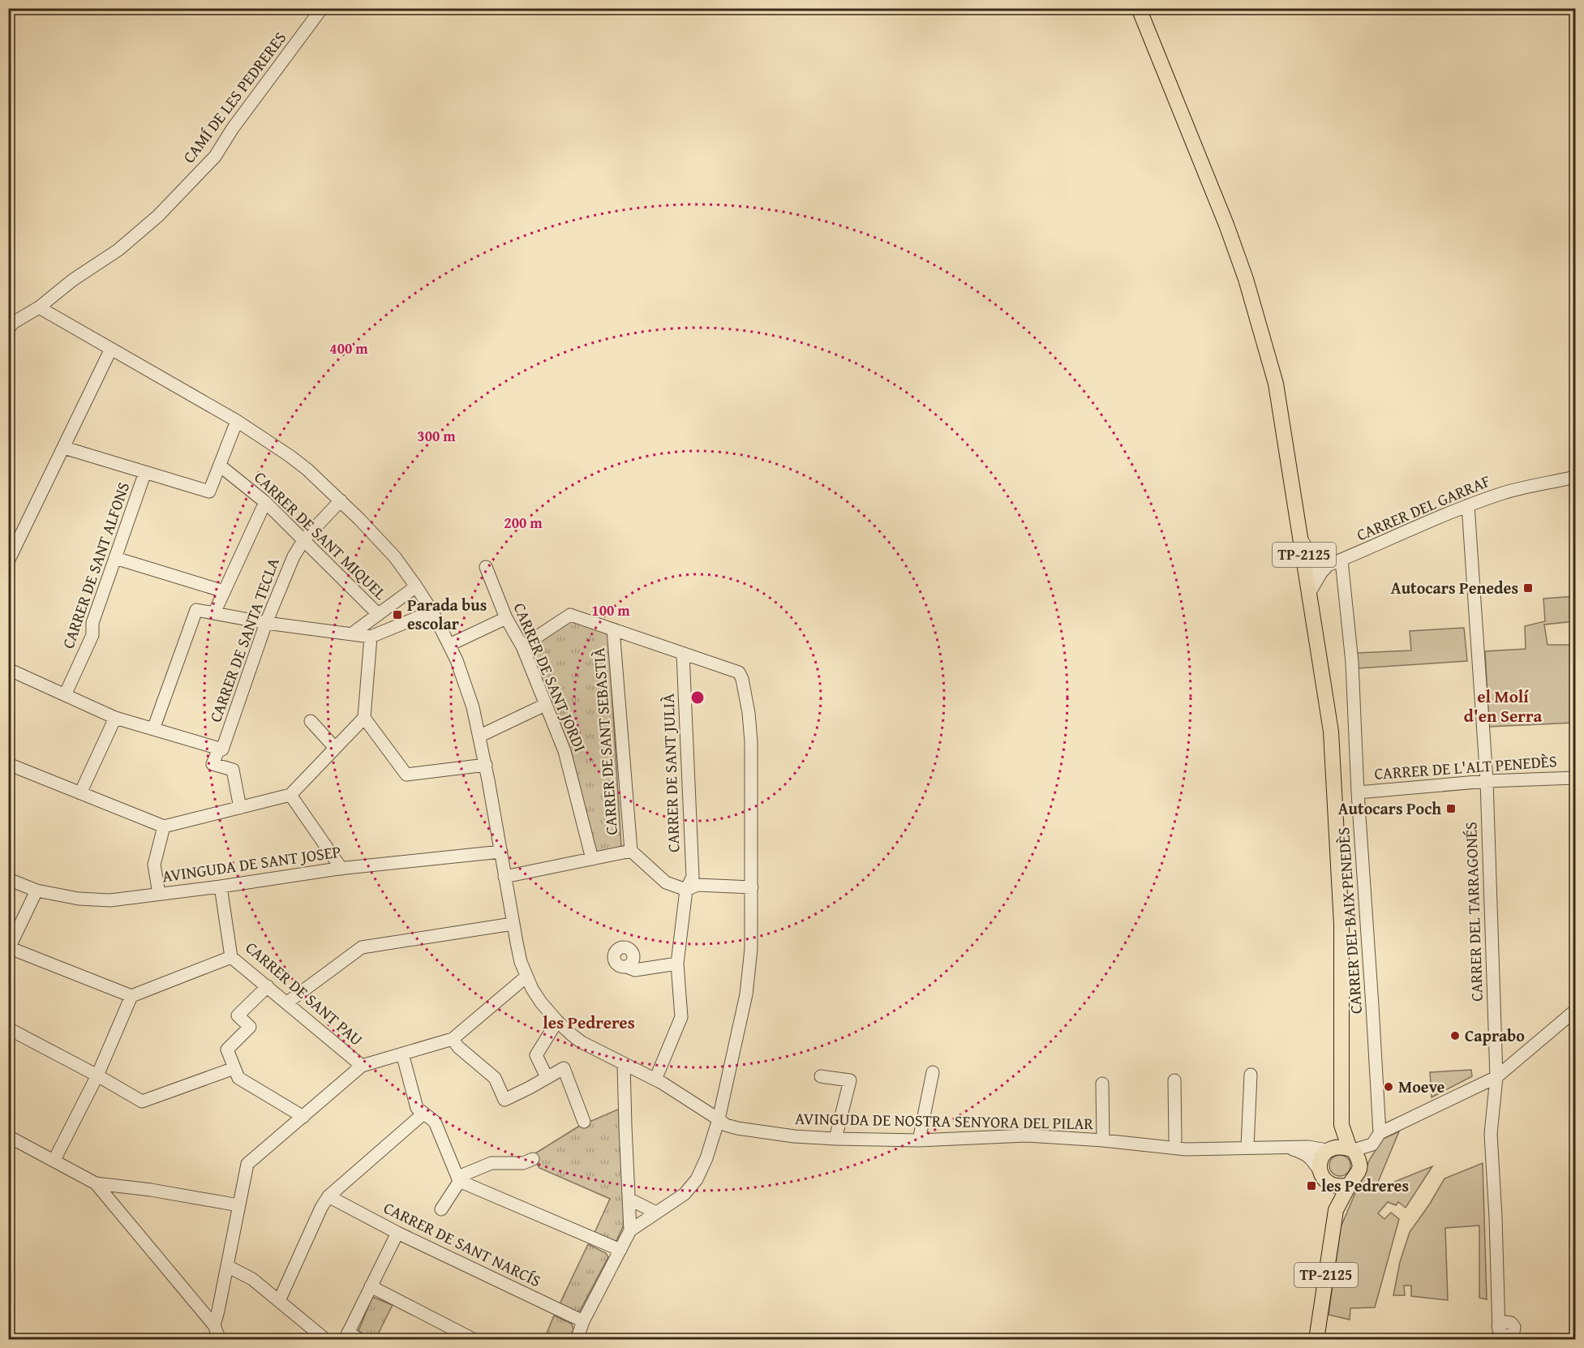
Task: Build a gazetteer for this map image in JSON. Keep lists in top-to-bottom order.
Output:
{
  "streets": {
    "main road": ["TP-2125"],
    "street": [
      "CAMÍ DE LES PEDRERES",
      "CARRER DEL GARRAF",
      "CARRER DE SANT MIQUEL",
      "CARRER DE SANT ALFONS",
      "CARRER DE SANTA TECLA",
      "CARRER DE SANT JORDI",
      "CARRER DE SANT SEBASTIÀ",
      "CARRER DE L'ALT PENEDÈS",
      "CARRER DE SANT JULIÀ",
      "AVINGUDA DE SANT JOSEP",
      "CARRER DEL TARRAGONÉS",
      "CARRER DEL BAIX PENEDÈS",
      "CARRER DE SANT PAU",
      "AVINGUDA DE NOSTRA SENYORA DEL PILAR",
      "CARRER DE SANT NARCÍS"
    ]
  },
  "crossings": [
    ["CAMÍ DE LES PEDRERES", "AVINGUDA DE NOSTRA SENYORA DEL PILAR"],
    ["CARRER DEL GARRAF", "TP-2125"],
    ["CARRER DEL GARRAF", "CARRER DEL TARRAGONÉS"],
    ["CARRER DEL GARRAF", "CARRER DEL BAIX PENEDÈS"],
    ["CARRER DE SANT MIQUEL", "CARRER DE SANTA TECLA"],
    ["TP-2125", "AVINGUDA DE NOSTRA SENYORA DEL PILAR"],
    ["CARRER DE SANTA TECLA", "AVINGUDA DE NOSTRA SENYORA DEL PILAR"],
    ["CARRER DE L'ALT PENEDÈS", "CARRER DEL TARRAGONÉS"],
    ["CARRER DE L'ALT PENEDÈS", "CARRER DEL BAIX PENEDÈS"],
    ["CARRER DE SANT JULIÀ", "AVINGUDA DE NOSTRA SENYORA DEL PILAR"],
    ["AVINGUDA DE SANT JOSEP", "CARRER DE SANT PAU"],
    ["AVINGUDA DE SANT JOSEP", "AVINGUDA DE NOSTRA SENYORA DEL PILAR"]
  ],
  "districts": ["el Molí d'en Serra", "les Pedreres"],
  "places": {
    "transit": [
      "Autocars Penedes",
      "Parada bus escolar",
      "Autocars Poch",
      "les Pedreres"
    ],
    "other": ["Caprabo", "Moeve"]
  },
  "rings": [
    "400 m",
    "300 m",
    "200 m",
    "100 m"
  ]
}
